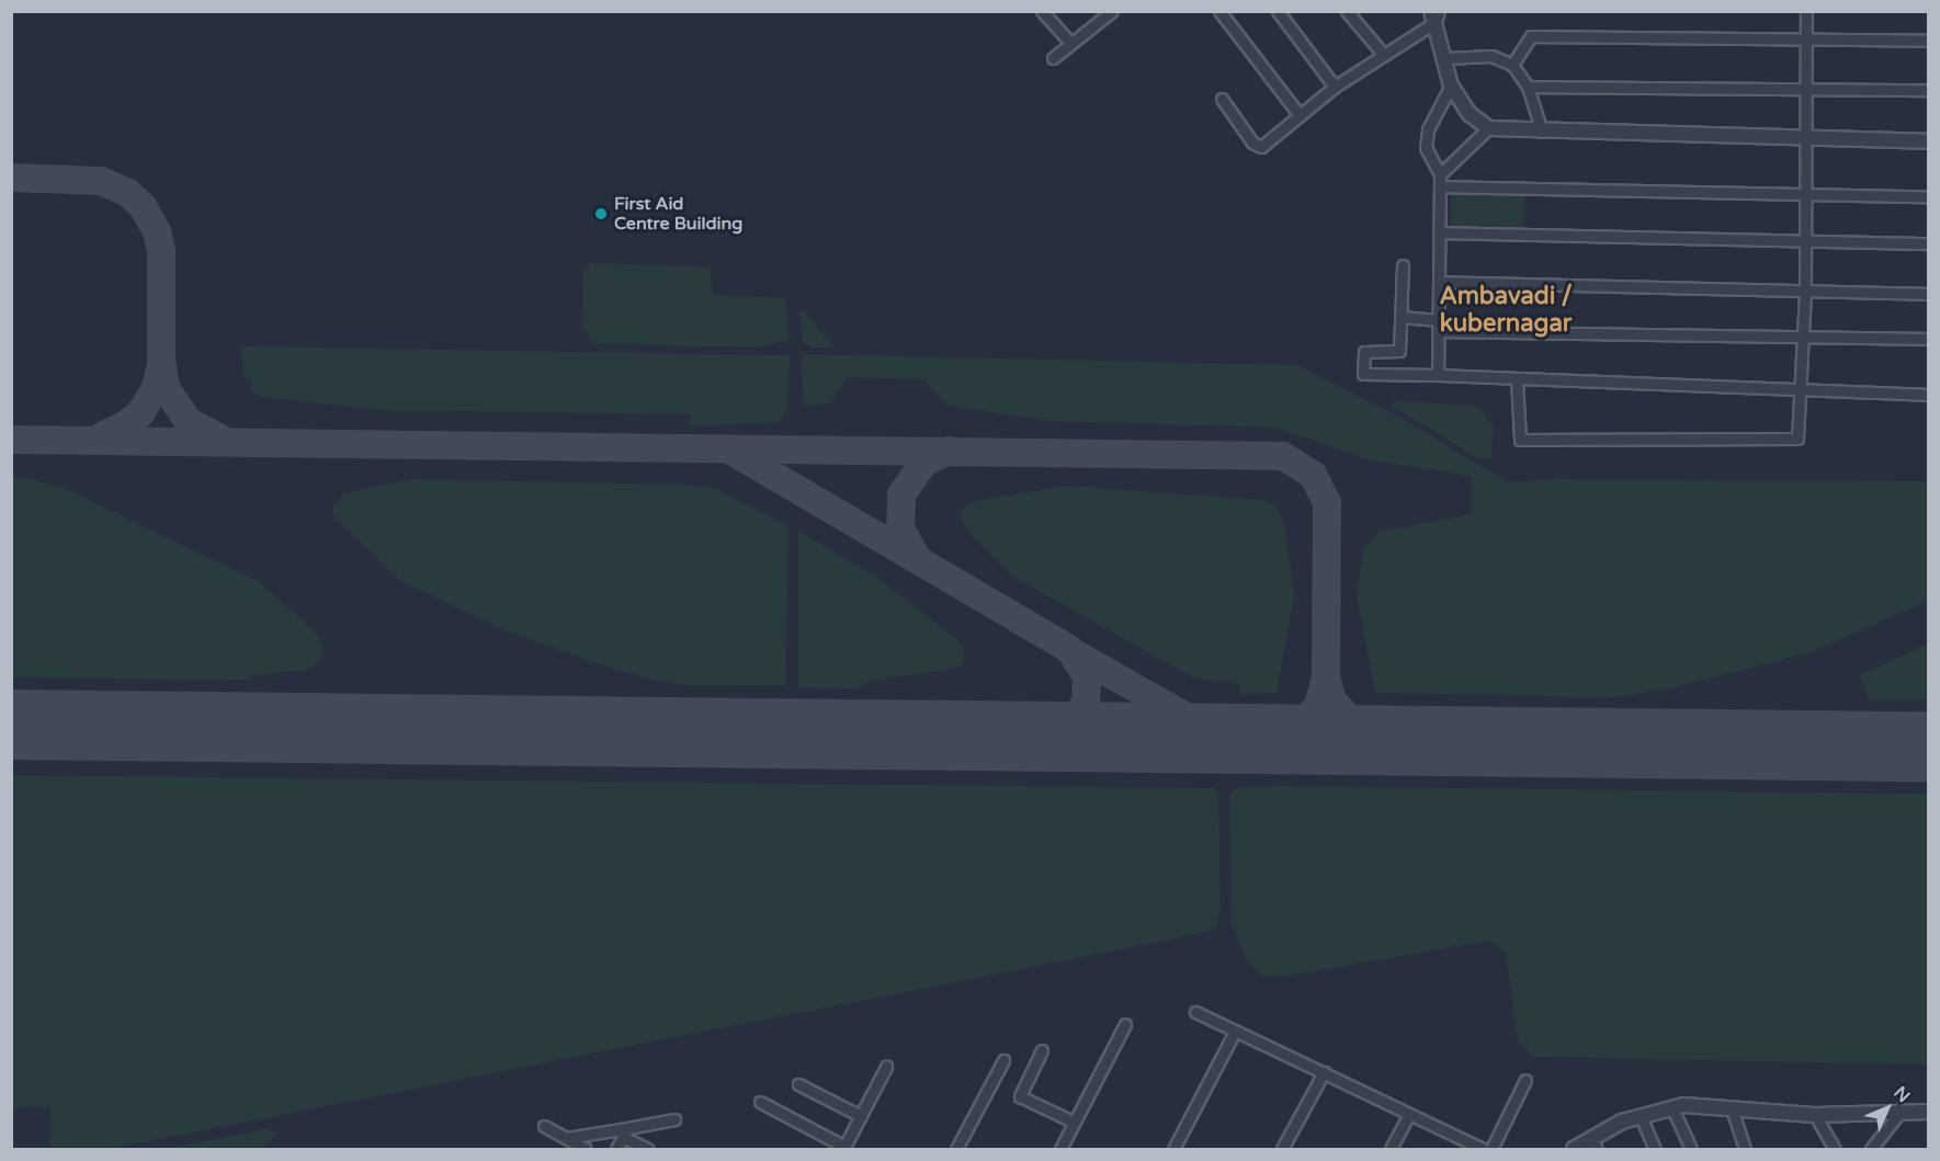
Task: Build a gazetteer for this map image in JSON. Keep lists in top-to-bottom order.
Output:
{
  "districts": ["Ambavadi / kubernagar"],
  "places": ["First Aid Centre Building"],
  "north": "top right"
}
